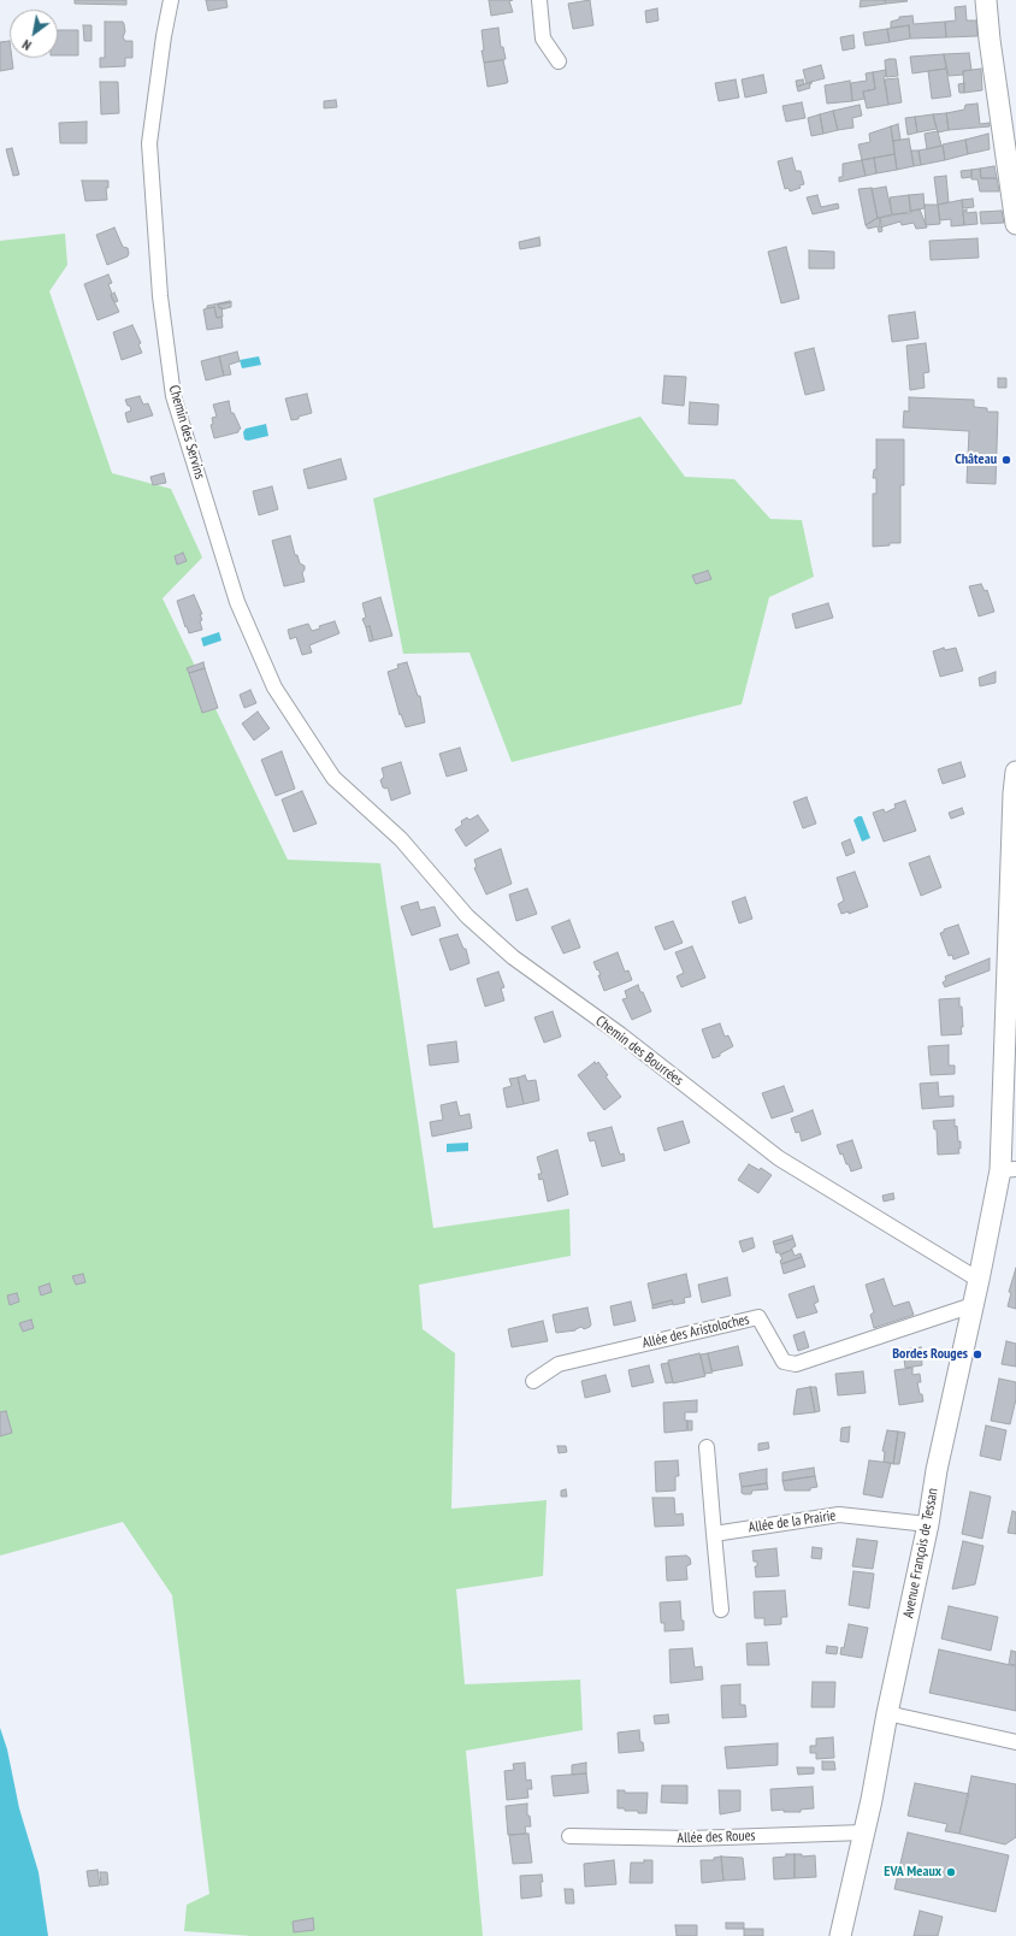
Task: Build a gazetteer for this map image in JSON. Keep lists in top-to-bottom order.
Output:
{
  "streets": {
    "street": [
      "Chemin des Servins",
      "Chemin des Bourrées",
      "Allée des Aristoloches",
      "Allée de la Prairie",
      "Avenue François de Tessan",
      "Allée des Roues"
    ]
  },
  "crossings": [
    ["Chemin des Servins", "Chemin des Bourrées"],
    ["Chemin des Bourrées", "Avenue François de Tessan"],
    ["Allée des Aristoloches", "Avenue François de Tessan"],
    ["Allée de la Prairie", "Avenue François de Tessan"],
    ["Avenue François de Tessan", "Allée des Roues"]
  ],
  "places": ["Château", "Bordes Rouges", "EVA Meaux"],
  "north": "bottom left"
}
